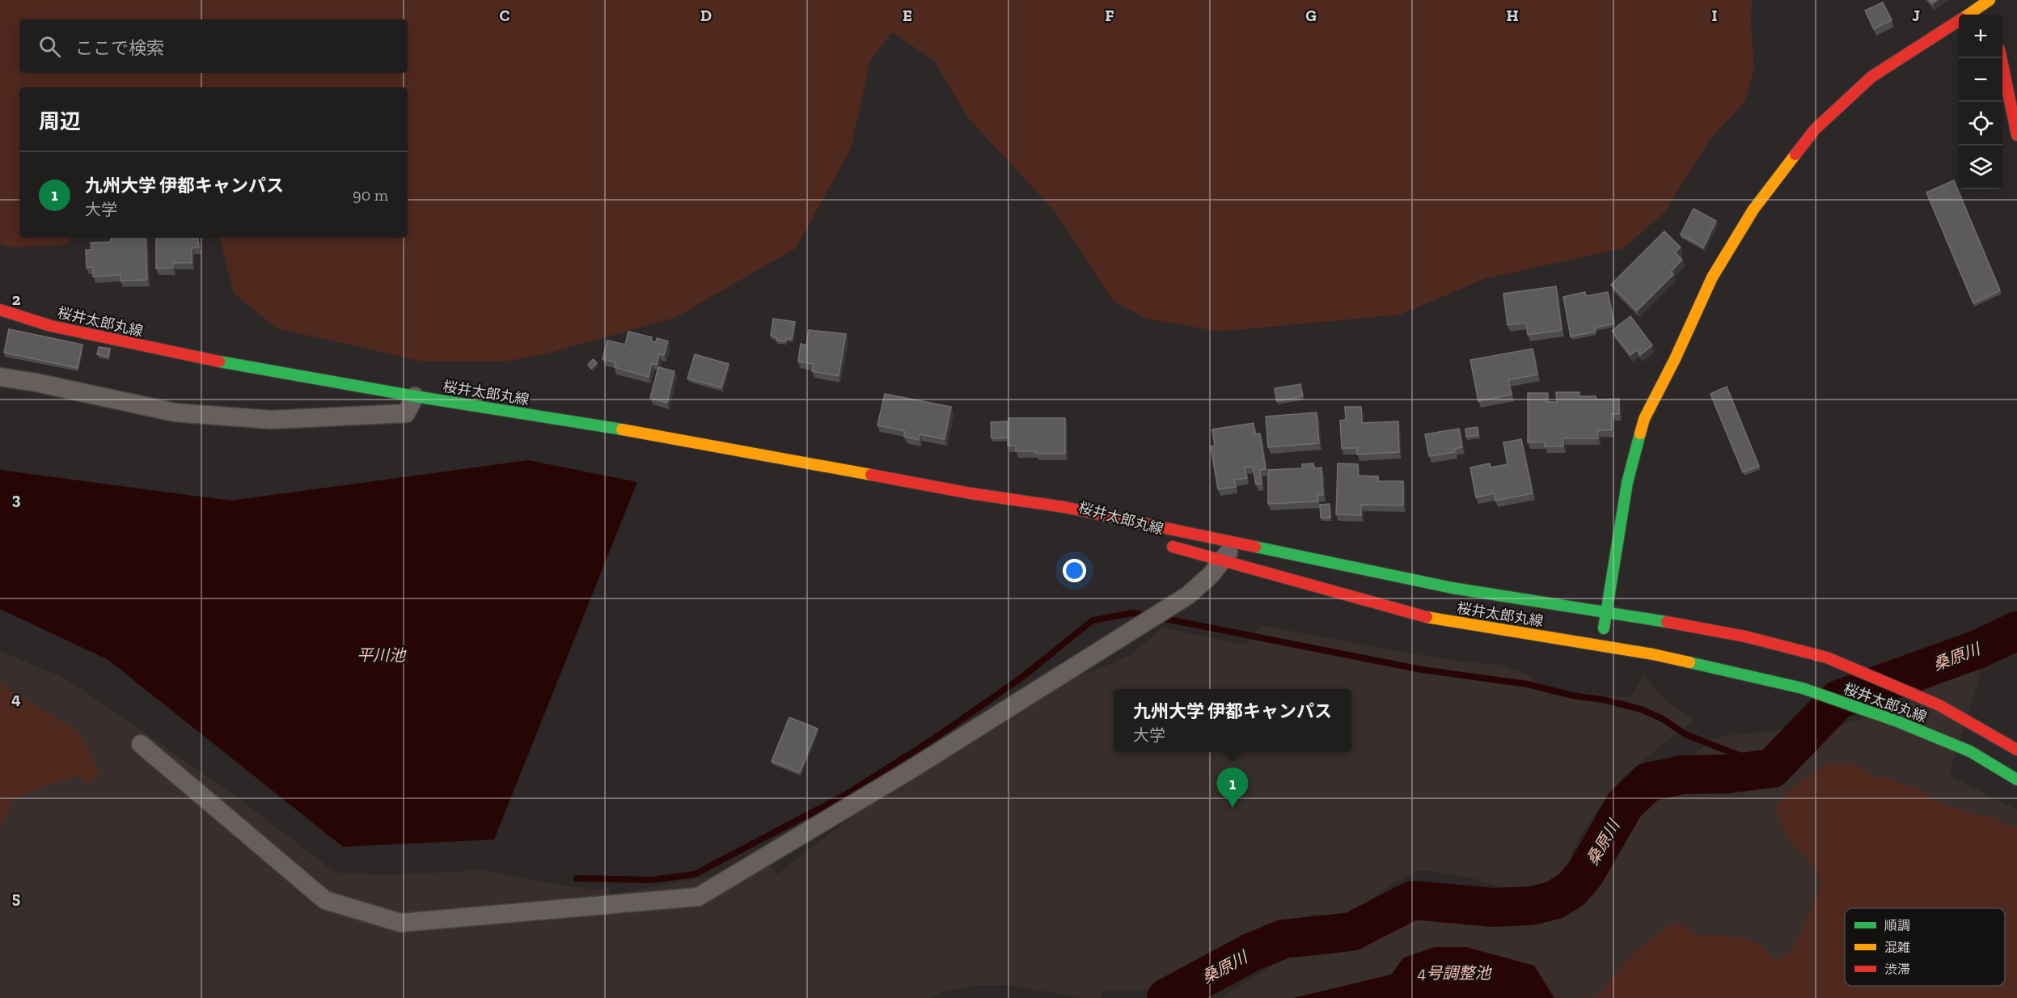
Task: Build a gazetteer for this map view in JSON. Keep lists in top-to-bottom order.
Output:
{
  "streets": {
    "main road": ["桜井太郎丸線"]
  },
  "water": ["平川池", "桑原川", "4号調整池"],
  "legend": ["順調", "混雑", "渋滞"],
  "page": {
    "map_buttons": ["+", "−"],
    "search": "ここで検索",
    "heading": "周辺",
    "list": [
      {
        "mark": "1",
        "name": "九州大学 伊都キャンパス",
        "note": "大学",
        "value": "90 m"
      }
    ],
    "popup": ["九州大学 伊都キャンパス", "大学"],
    "pins": "1"
  },
  "grid": {
    "columns": [
      "C",
      "D",
      "E",
      "F",
      "G",
      "H",
      "I",
      "J"
    ],
    "rows": [
      "2",
      "3",
      "4",
      "5"
    ]
  }
}
